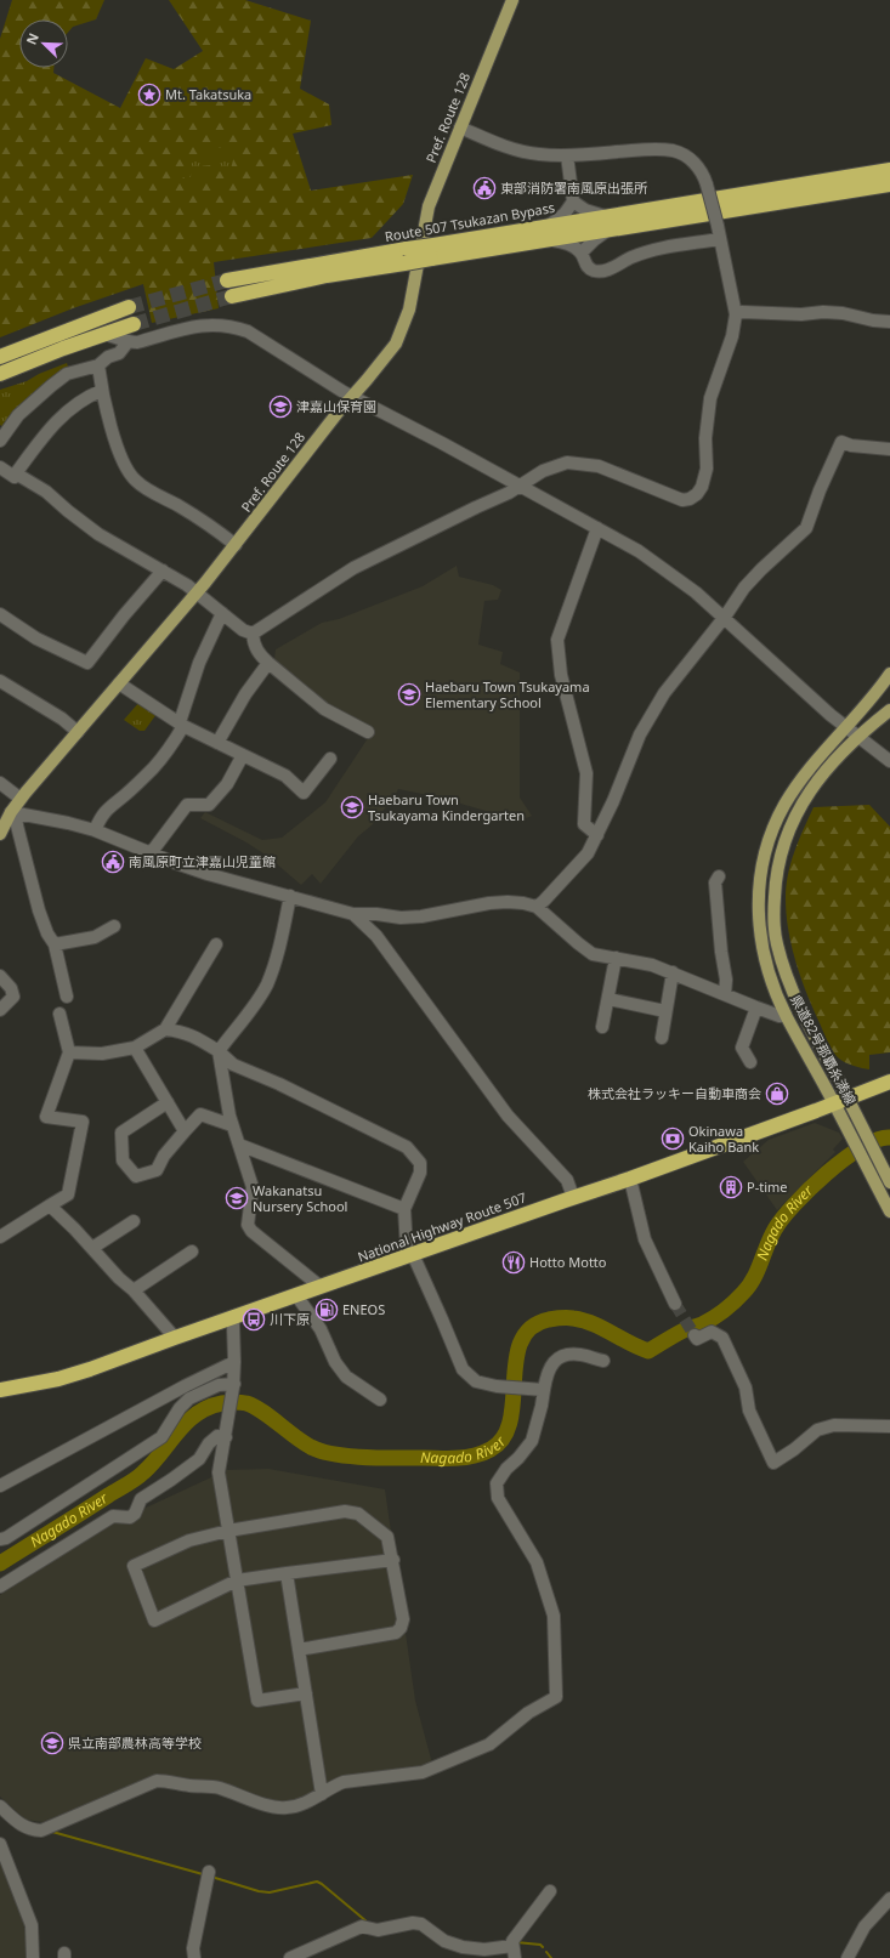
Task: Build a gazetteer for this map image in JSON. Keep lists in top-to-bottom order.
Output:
{
  "streets": {
    "highway": ["Route 507 Tsukazan Bypass", "National Highway Route 507"],
    "main road": ["Pref. Route 128", "県道82号那覇糸満線"]
  },
  "crossings": [
    ["県道82号那覇糸満線", "National Highway Route 507"]
  ],
  "water": ["Nagado River"],
  "places": {
    "place": ["Mt. Takatsuka"],
    "public building": ["東部消防署南風原出張所", "南風原町立津嘉山児童館"],
    "school or university": [
      "津嘉山保育園",
      "Haebaru Town Tsukayama Elementary School",
      "Haebaru Town Tsukayama Kindergarten",
      "Wakanatsu Nursery School",
      "県立南部農林高等学校"
    ],
    "shop": ["株式会社ラッキー自動車商会"],
    "bank": ["Okinawa Kaiho Bank"],
    "building": ["P-time"],
    "restaurant": ["Hotto Motto"],
    "fuel station": ["ENEOS"],
    "bus stop": ["川下原"]
  },
  "north": "top left"
}
